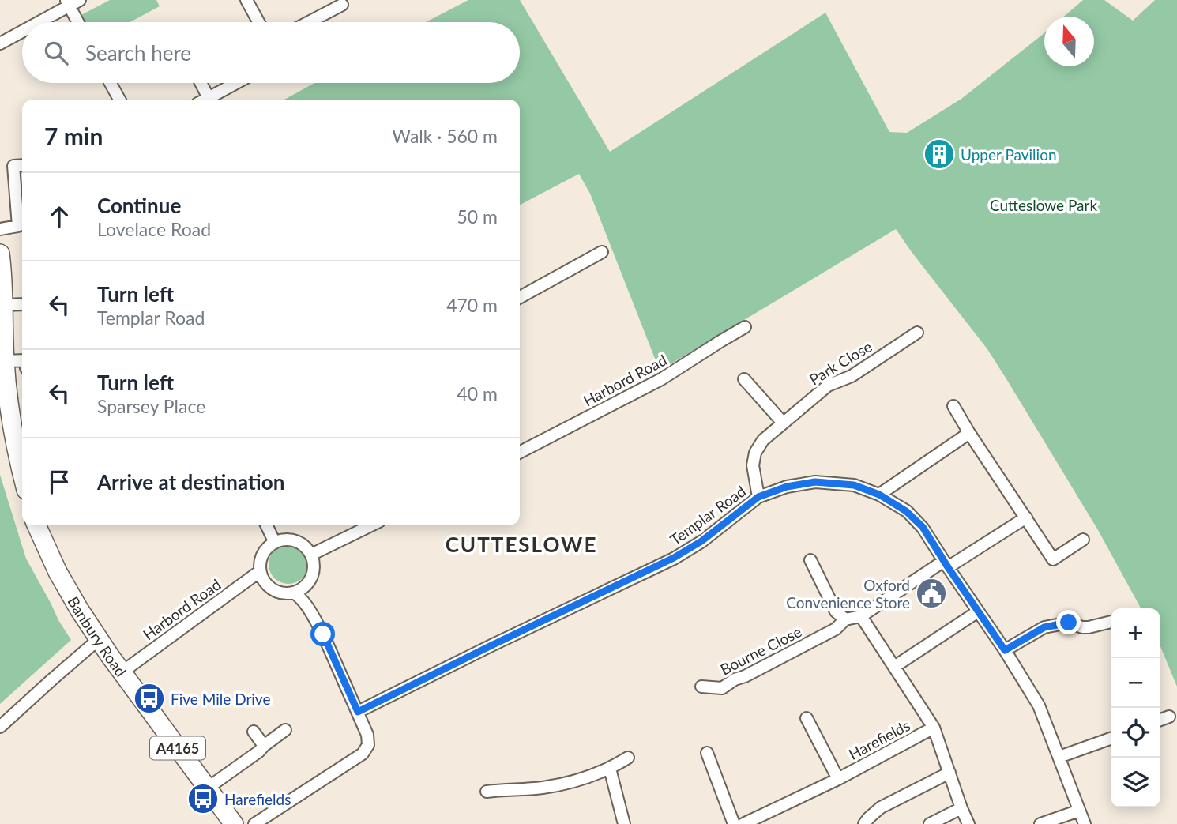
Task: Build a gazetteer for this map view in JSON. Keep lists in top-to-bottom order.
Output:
{
  "streets": {
    "main road": ["Banbury Road", "A4165"],
    "street": [
      "Park Close",
      "Harbord Road",
      "Templar Road",
      "Bourne Close",
      "Harefields"
    ]
  },
  "crossings": [
    ["Park Close", "Templar Road"],
    ["Harbord Road", "Banbury Road"]
  ],
  "districts": ["CUTTESLOWE"],
  "parks": ["Cutteslowe Park"],
  "places": {
    "building": ["Upper Pavilion"],
    "public building": ["Oxford Convenience Store"],
    "bus stop": ["Five Mile Drive", "Harefields"]
  },
  "north": "top",
  "page": {
    "search": "Search here",
    "heading": ["7 min", "Walk · 560 m"],
    "list": [
      ["Continue", "Lovelace Road", "50 m"],
      ["Turn left", "Templar Road", "470 m"],
      ["Turn left", "Sparsey Place", "40 m"],
      "Arrive at destination"
    ],
    "map_buttons": ["+", "−"]
  }
}
